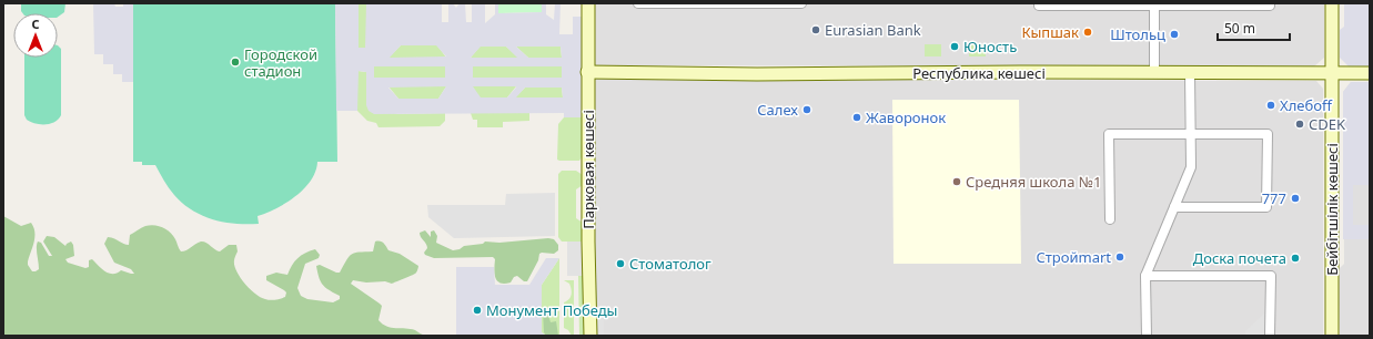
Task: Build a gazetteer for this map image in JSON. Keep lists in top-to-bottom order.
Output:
{
  "streets": {
    "street": ["Республика көшесі", "Парковая көшесі", "Бейбітшілік көшесі"]
  },
  "crossings": [
    ["Республика көшесі", "Парковая көшесі"],
    ["Республика көшесі", "Бейбітшілік көшесі"]
  ],
  "places": [
    "Eurasian Bank",
    "Кыпшак",
    "Штольц",
    "Юность",
    "Городской стадион",
    "Хлебoff",
    "Салех",
    "Жаворонок",
    "CDEK",
    "Средняя школа №1",
    "777",
    "Стройmart",
    "Доска почета",
    "Стоматолог",
    "Монумент Победы"
  ],
  "scale_bar": "50 m",
  "north": "top"
}
